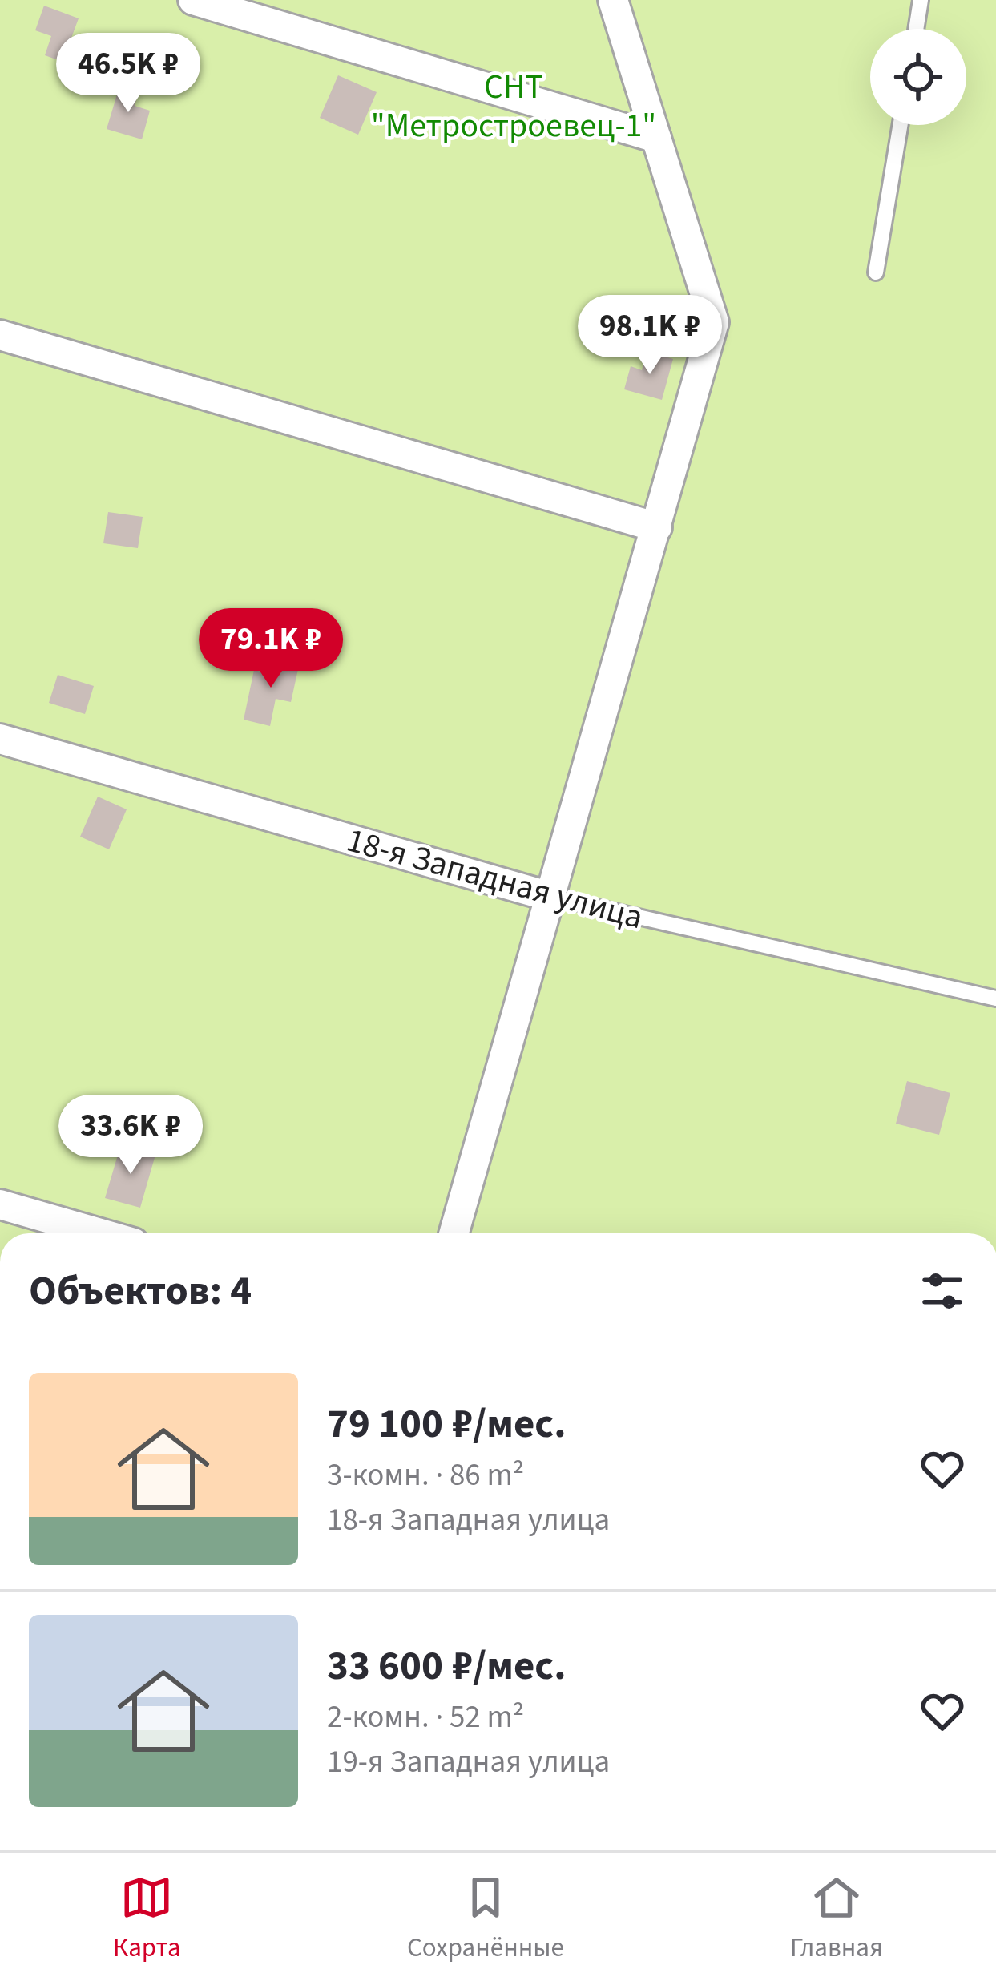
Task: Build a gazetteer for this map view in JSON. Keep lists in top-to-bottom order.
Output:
{
  "streets": {
    "street": ["18-я Западная улица"]
  },
  "parks": ["СНТ \"Метростроевец-1\""],
  "page": {
    "price": [
      "46.5K ₽",
      "98.1K ₽",
      "79.1K ₽",
      "33.6K ₽"
    ],
    "heading": "Объектов: 4",
    "list": [
      {
        "name": "79 100 ₽/мес.",
        "note": "3-комн. · 86 m² · 18-я Западная улица"
      },
      {
        "name": "33 600 ₽/мес.",
        "note": "2-комн. · 52 m² · 19-я Западная улица"
      }
    ],
    "tabs": ["Карта", "Сохранённые", "Главная"]
  }
}
